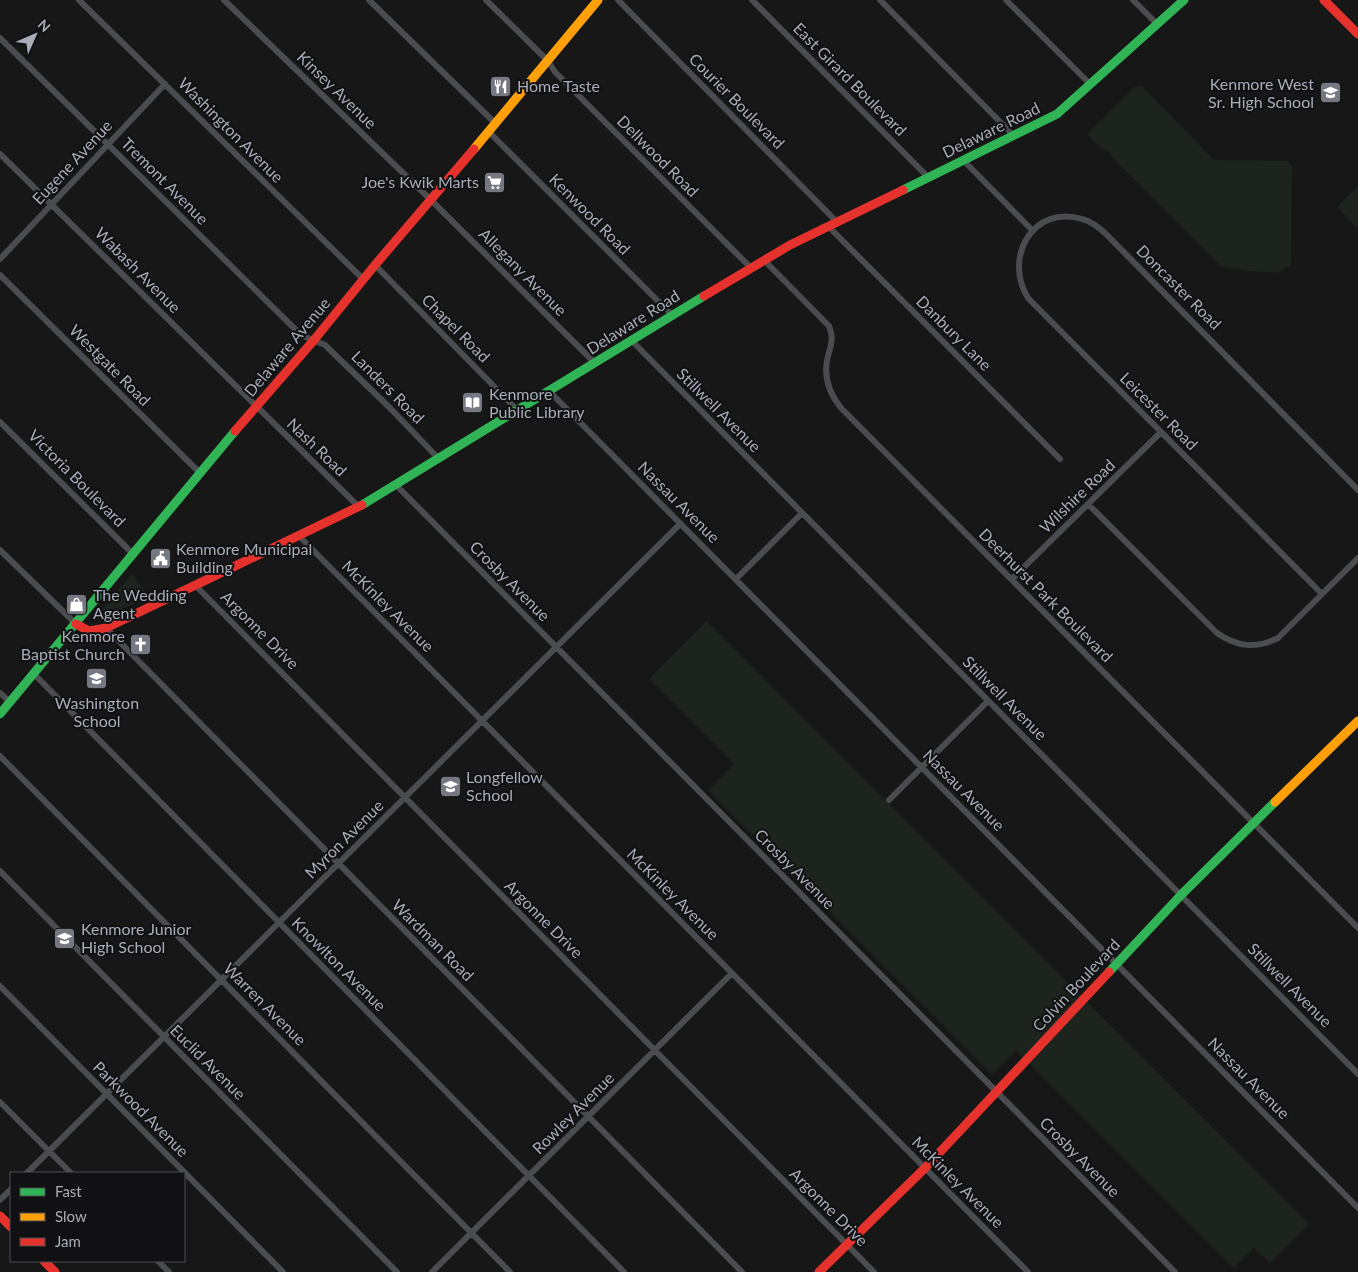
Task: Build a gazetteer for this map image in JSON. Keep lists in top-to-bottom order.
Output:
{
  "streets": {
    "street": [
      "East Girard Boulevard",
      "Kinsey Avenue",
      "Courier Boulevard",
      "Washington Avenue",
      "Delaware Road",
      "Dellwood Road",
      "Eugene Avenue",
      "Tremont Avenue",
      "Kenwood Road",
      "Wabash Avenue",
      "Allegany Avenue",
      "Doncaster Road",
      "Chapel Road",
      "Danbury Lane",
      "Delaware Avenue",
      "Westgate Road",
      "Landers Road",
      "Stillwell Avenue",
      "Leicester Road",
      "Nash Road",
      "Victoria Boulevard",
      "Wilshire Road",
      "Nassau Avenue",
      "Crosby Avenue",
      "Deerhurst Park Boulevard",
      "McKinley Avenue",
      "Argonne Drive",
      "Myron Avenue",
      "Wardman Road",
      "Knowlton Avenue",
      "Colvin Boulevard",
      "Warren Avenue",
      "Euclid Avenue",
      "Parkwood Avenue",
      "Rowley Avenue"
    ]
  },
  "crossings": [
    ["East Girard Boulevard", "Delaware Road"],
    ["Kinsey Avenue", "Allegany Avenue"],
    ["Kinsey Avenue", "Delaware Avenue"],
    ["Courier Boulevard", "Delaware Road"],
    ["Washington Avenue", "Eugene Avenue"],
    ["Washington Avenue", "Delaware Avenue"],
    ["Delaware Road", "Dellwood Road"],
    ["Delaware Road", "Kenwood Road"],
    ["Delaware Road", "Allegany Avenue"],
    ["Delaware Road", "Chapel Road"],
    ["Delaware Road", "Danbury Lane"],
    ["Delaware Road", "Delaware Avenue"],
    ["Delaware Road", "Landers Road"],
    ["Delaware Road", "Stillwell Avenue"],
    ["Delaware Road", "Nash Road"],
    ["Delaware Road", "Nassau Avenue"],
    ["Delaware Road", "Crosby Avenue"],
    ["Delaware Road", "Deerhurst Park Boulevard"],
    ["Delaware Road", "McKinley Avenue"],
    ["Delaware Road", "Argonne Drive"],
    ["Delaware Road", "Wardman Road"],
    ["Dellwood Road", "Delaware Avenue"],
    ["Eugene Avenue", "Tremont Avenue"],
    ["Eugene Avenue", "Wabash Avenue"],
    ["Tremont Avenue", "Delaware Avenue"],
    ["Tremont Avenue", "Landers Road"],
    ["Kenwood Road", "Delaware Avenue"],
    ["Wabash Avenue", "Delaware Avenue"],
    ["Wabash Avenue", "Nash Road"],
    ["Allegany Avenue", "Delaware Avenue"],
    ["Doncaster Road", "Leicester Road"],
    ["Chapel Road", "Delaware Avenue"],
    ["Delaware Avenue", "Westgate Road"],
    ["Delaware Avenue", "Landers Road"],
    ["Delaware Avenue", "Nash Road"],
    ["Delaware Avenue", "Victoria Boulevard"],
    ["Delaware Avenue", "Knowlton Avenue"],
    ["Stillwell Avenue", "Colvin Boulevard"],
    ["Leicester Road", "Wilshire Road"],
    ["Wilshire Road", "Deerhurst Park Boulevard"],
    ["Nassau Avenue", "Myron Avenue"],
    ["Nassau Avenue", "Colvin Boulevard"],
    ["Crosby Avenue", "Myron Avenue"],
    ["Crosby Avenue", "Colvin Boulevard"],
    ["Deerhurst Park Boulevard", "Colvin Boulevard"],
    ["McKinley Avenue", "Myron Avenue"],
    ["McKinley Avenue", "Colvin Boulevard"],
    ["McKinley Avenue", "Rowley Avenue"],
    ["Argonne Drive", "Myron Avenue"],
    ["Argonne Drive", "Colvin Boulevard"],
    ["Argonne Drive", "Rowley Avenue"],
    ["Myron Avenue", "Wardman Road"],
    ["Myron Avenue", "Knowlton Avenue"],
    ["Myron Avenue", "Warren Avenue"],
    ["Myron Avenue", "Euclid Avenue"],
    ["Myron Avenue", "Parkwood Avenue"],
    ["Wardman Road", "Rowley Avenue"],
    ["Knowlton Avenue", "Rowley Avenue"],
    ["Warren Avenue", "Rowley Avenue"]
  ],
  "places": {
    "restaurant": ["Home Taste"],
    "school or university": [
      "Kenmore West Sr. High School",
      "Washington School",
      "Longfellow School",
      "Kenmore Junior High School"
    ],
    "supermarket": ["Joe's Kwik Marts"],
    "library": ["Kenmore Public Library"],
    "public building": ["Kenmore Municipal Building"],
    "shop": ["The Wedding Agent"],
    "church": ["Kenmore Baptist Church"]
  },
  "legend": ["Fast", "Slow", "Jam"],
  "north": "top right"
}
